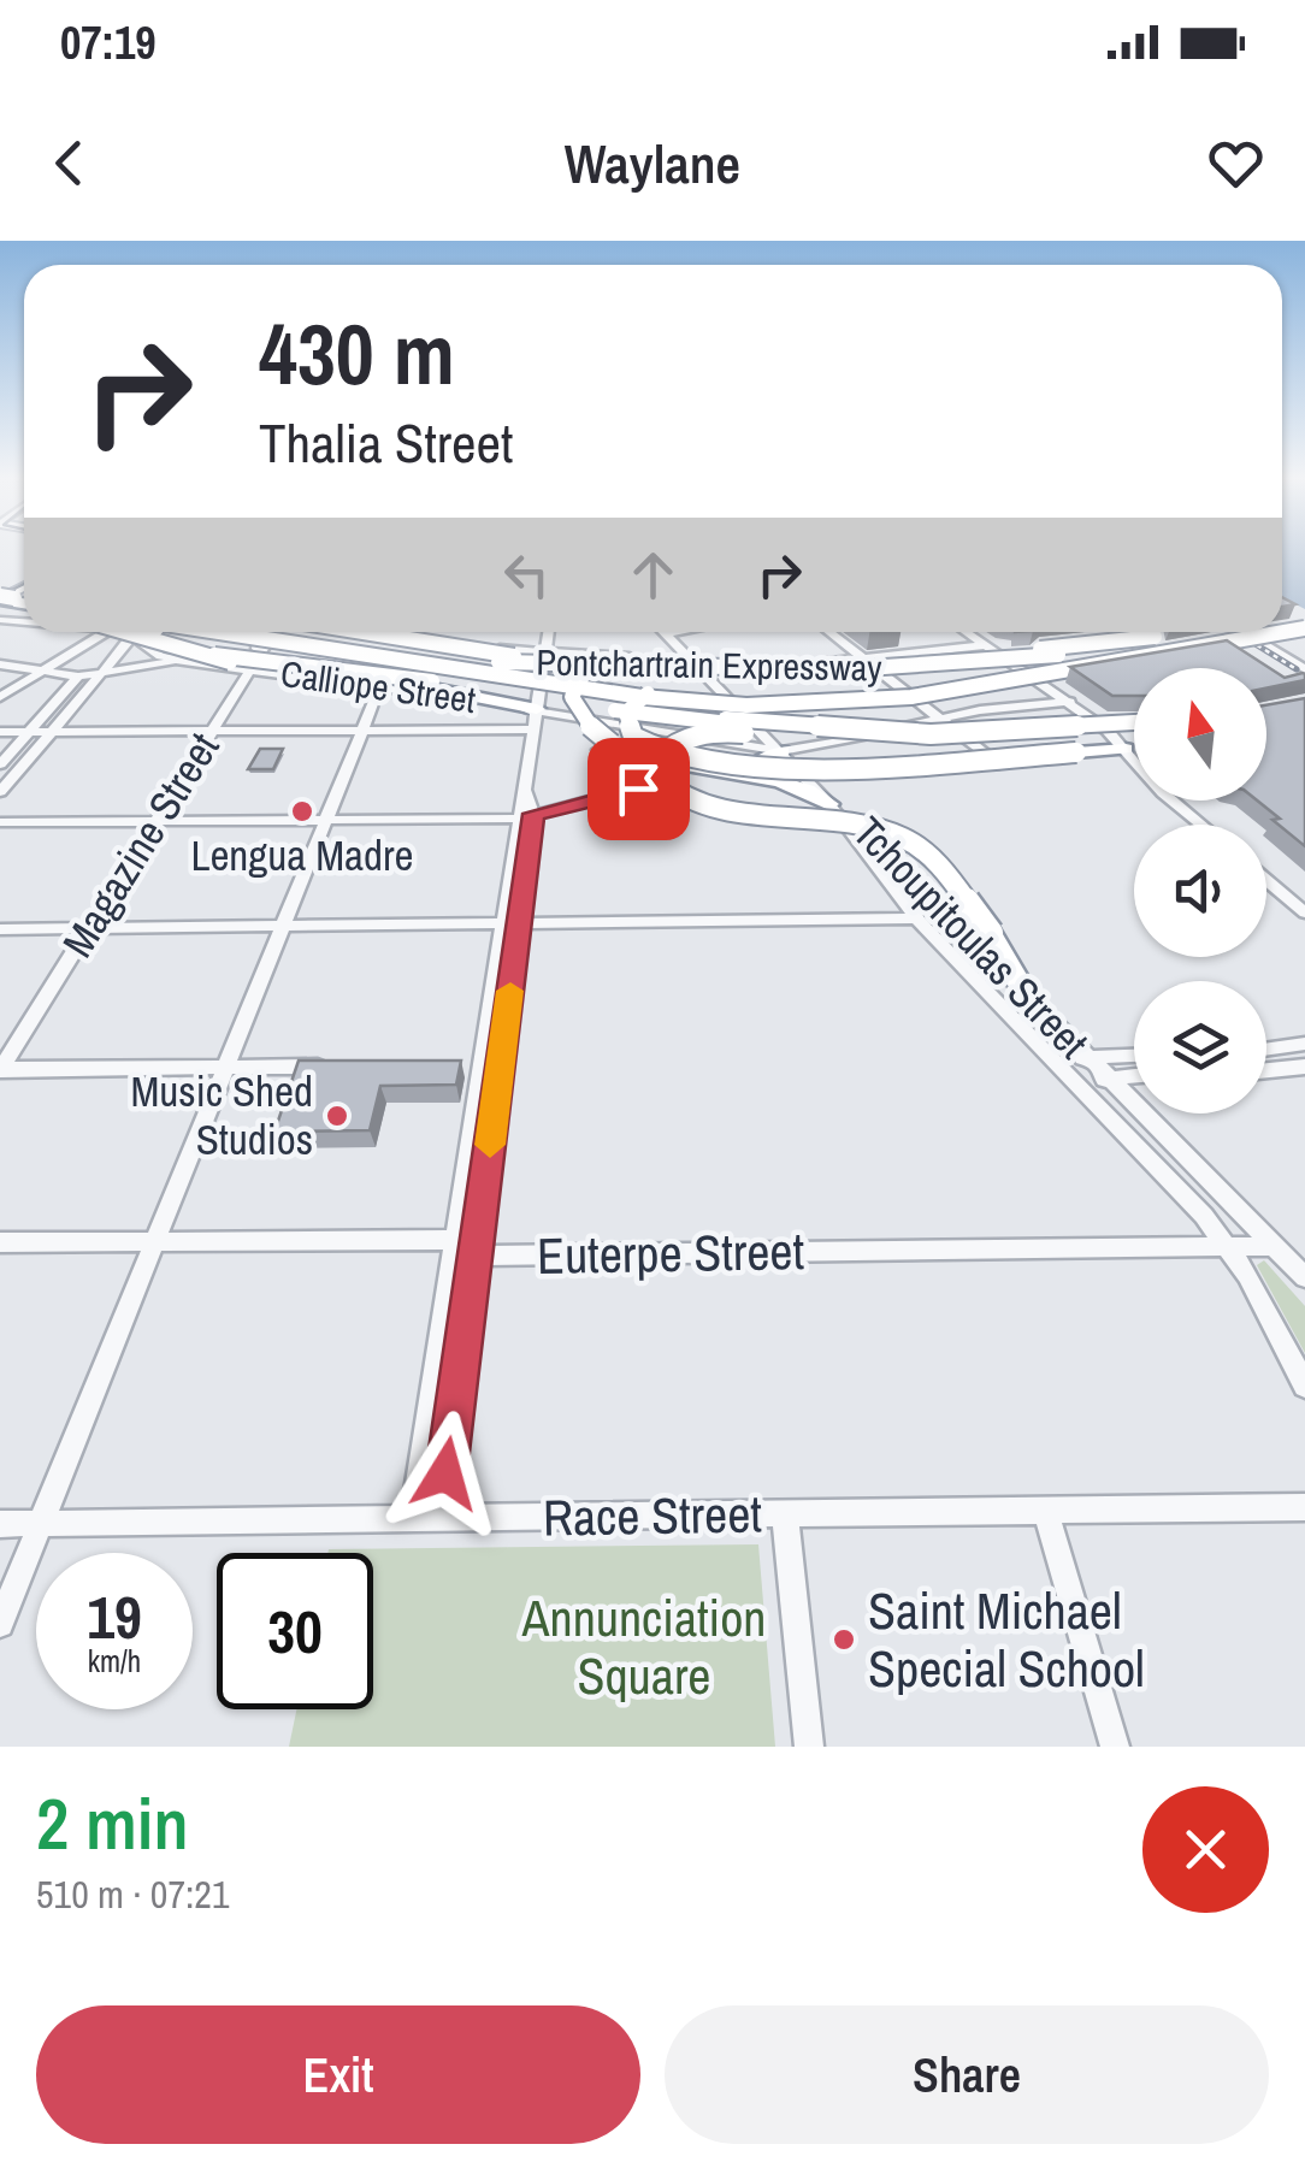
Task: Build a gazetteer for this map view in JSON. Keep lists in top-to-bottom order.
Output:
{
  "streets": {
    "highway": ["Pontchartrain Expressway"],
    "street": [
      "Calliope Street",
      "Magazine Street",
      "Tchoupitoulas Street",
      "Euterpe Street",
      "Race Street"
    ]
  },
  "crossings": [
    ["Calliope Street", "Magazine Street"],
    ["Calliope Street", "Tchoupitoulas Street"],
    ["Tchoupitoulas Street", "Euterpe Street"]
  ],
  "parks": ["Annunciation Square"],
  "places": ["Lengua Madre", "Music Shed Studios", "Saint Michael Special School"],
  "north": "top",
  "page": {
    "status": "07:19",
    "header": "Waylane",
    "turn": ["430 m", "Thalia Street"],
    "speed": "19 km/h",
    "limit": "30",
    "heading": ["2 min", "510 m · 07:21"],
    "buttons": ["Exit", "Share"]
  }
}
